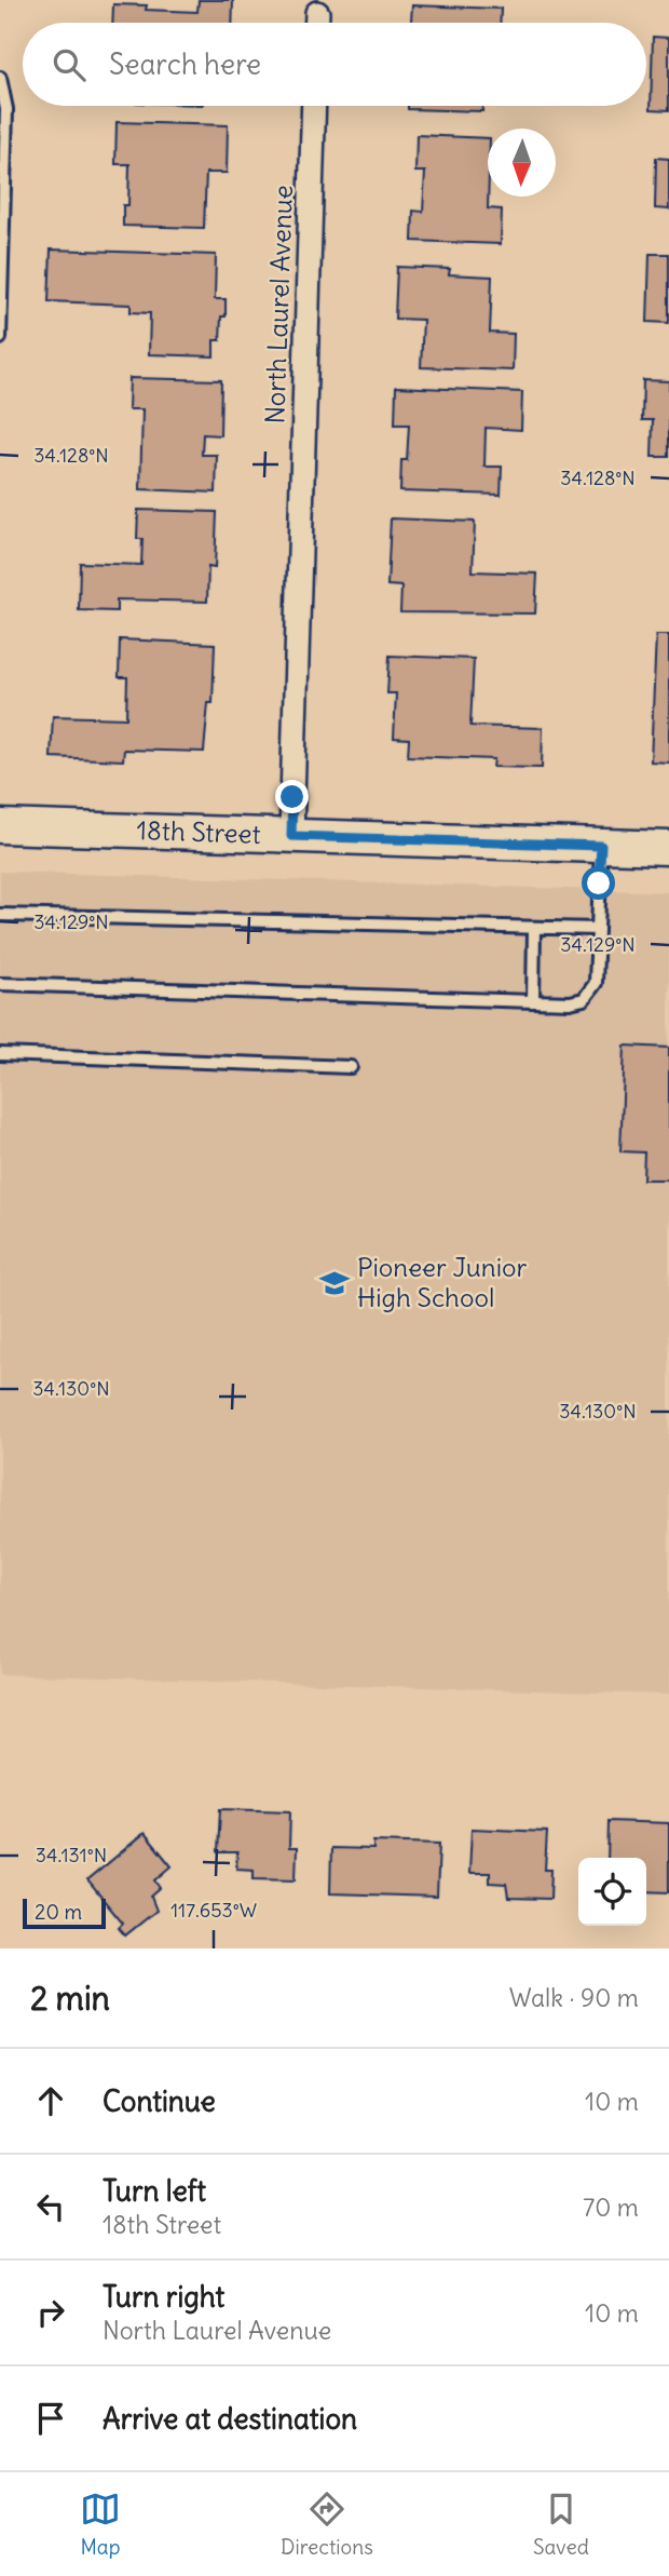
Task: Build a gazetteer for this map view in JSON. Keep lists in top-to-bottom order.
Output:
{
  "streets": {
    "main road": ["18th Street"],
    "street": ["North Laurel Avenue"]
  },
  "crossings": [
    ["North Laurel Avenue", "18th Street"]
  ],
  "places": {
    "school or university": ["Pioneer Junior High School"]
  },
  "scale_bar": "20 m",
  "north": "bottom",
  "page": {
    "search": "Search here",
    "scale": "20 m",
    "heading": ["2 min", "Walk · 90 m"],
    "list": [
      ["Continue", "10 m"],
      ["Turn left", "18th Street", "70 m"],
      ["Turn right", "North Laurel Avenue", "10 m"],
      "Arrive at destination"
    ],
    "nav": ["Map", "Directions", "Saved"]
  },
  "coordinates": [
    "34.128°N",
    "34.129°N",
    "34.130°N",
    "34.131°N",
    "117.653°W"
  ]
}
